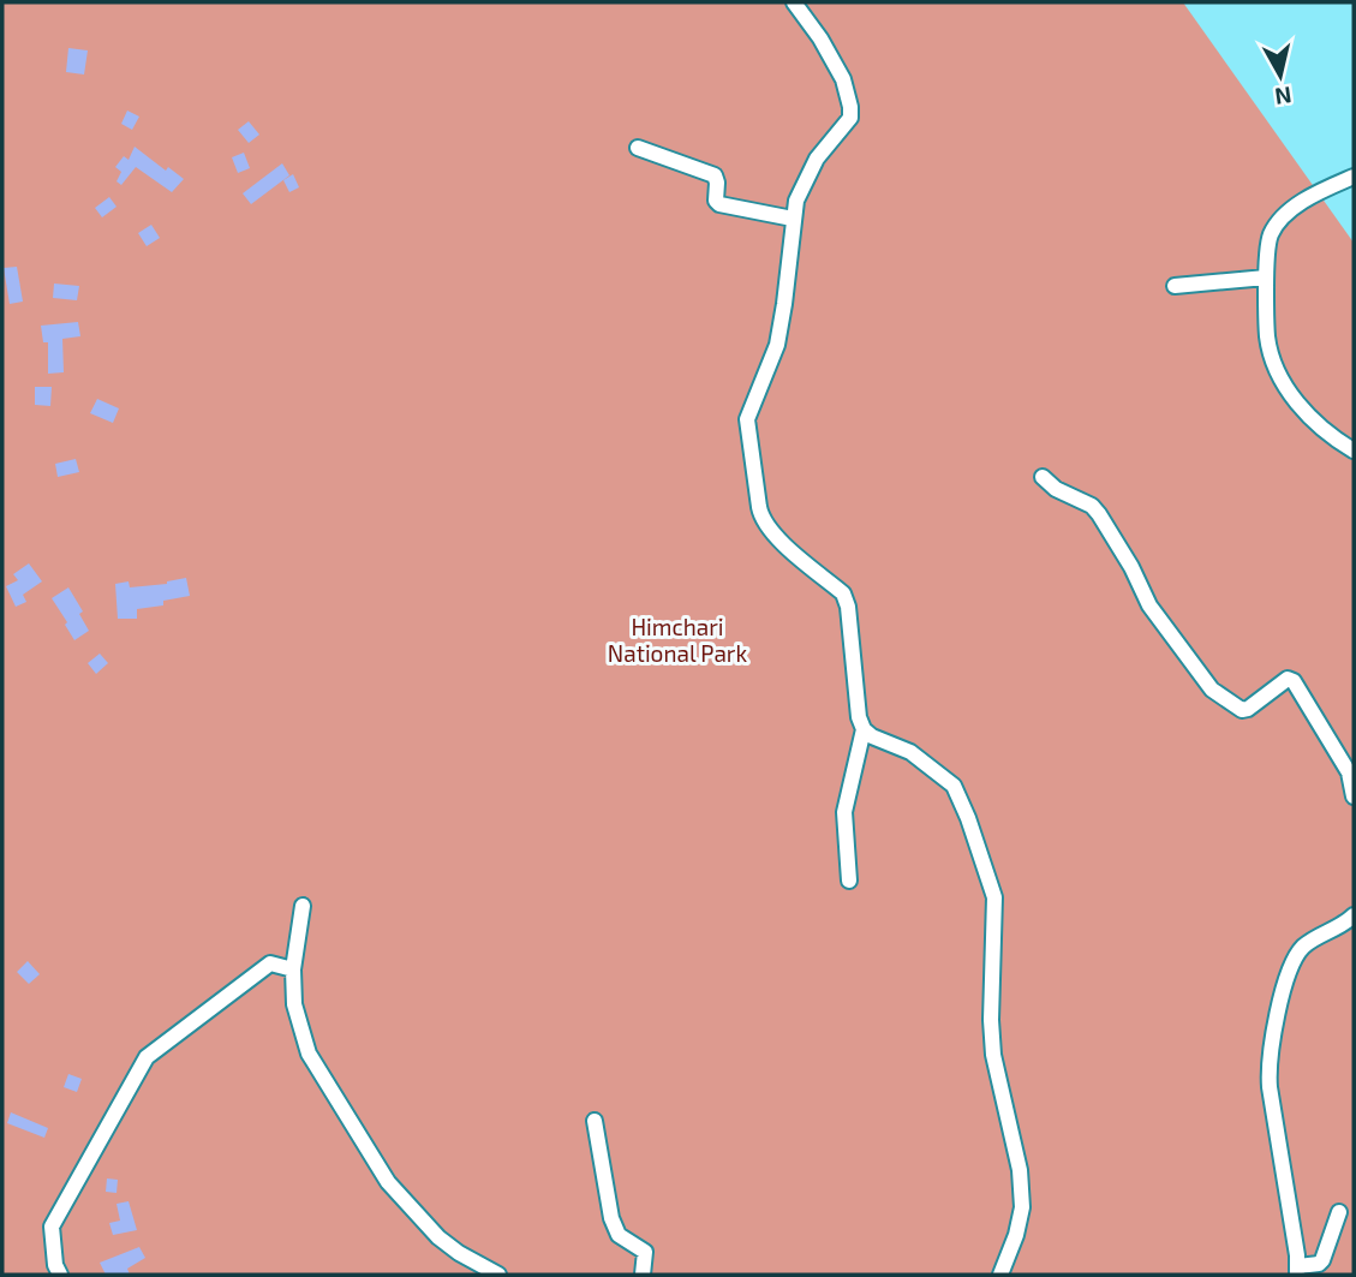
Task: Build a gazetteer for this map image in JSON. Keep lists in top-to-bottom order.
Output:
{
  "parks": ["Himchari National Park"],
  "north": "bottom"
}
